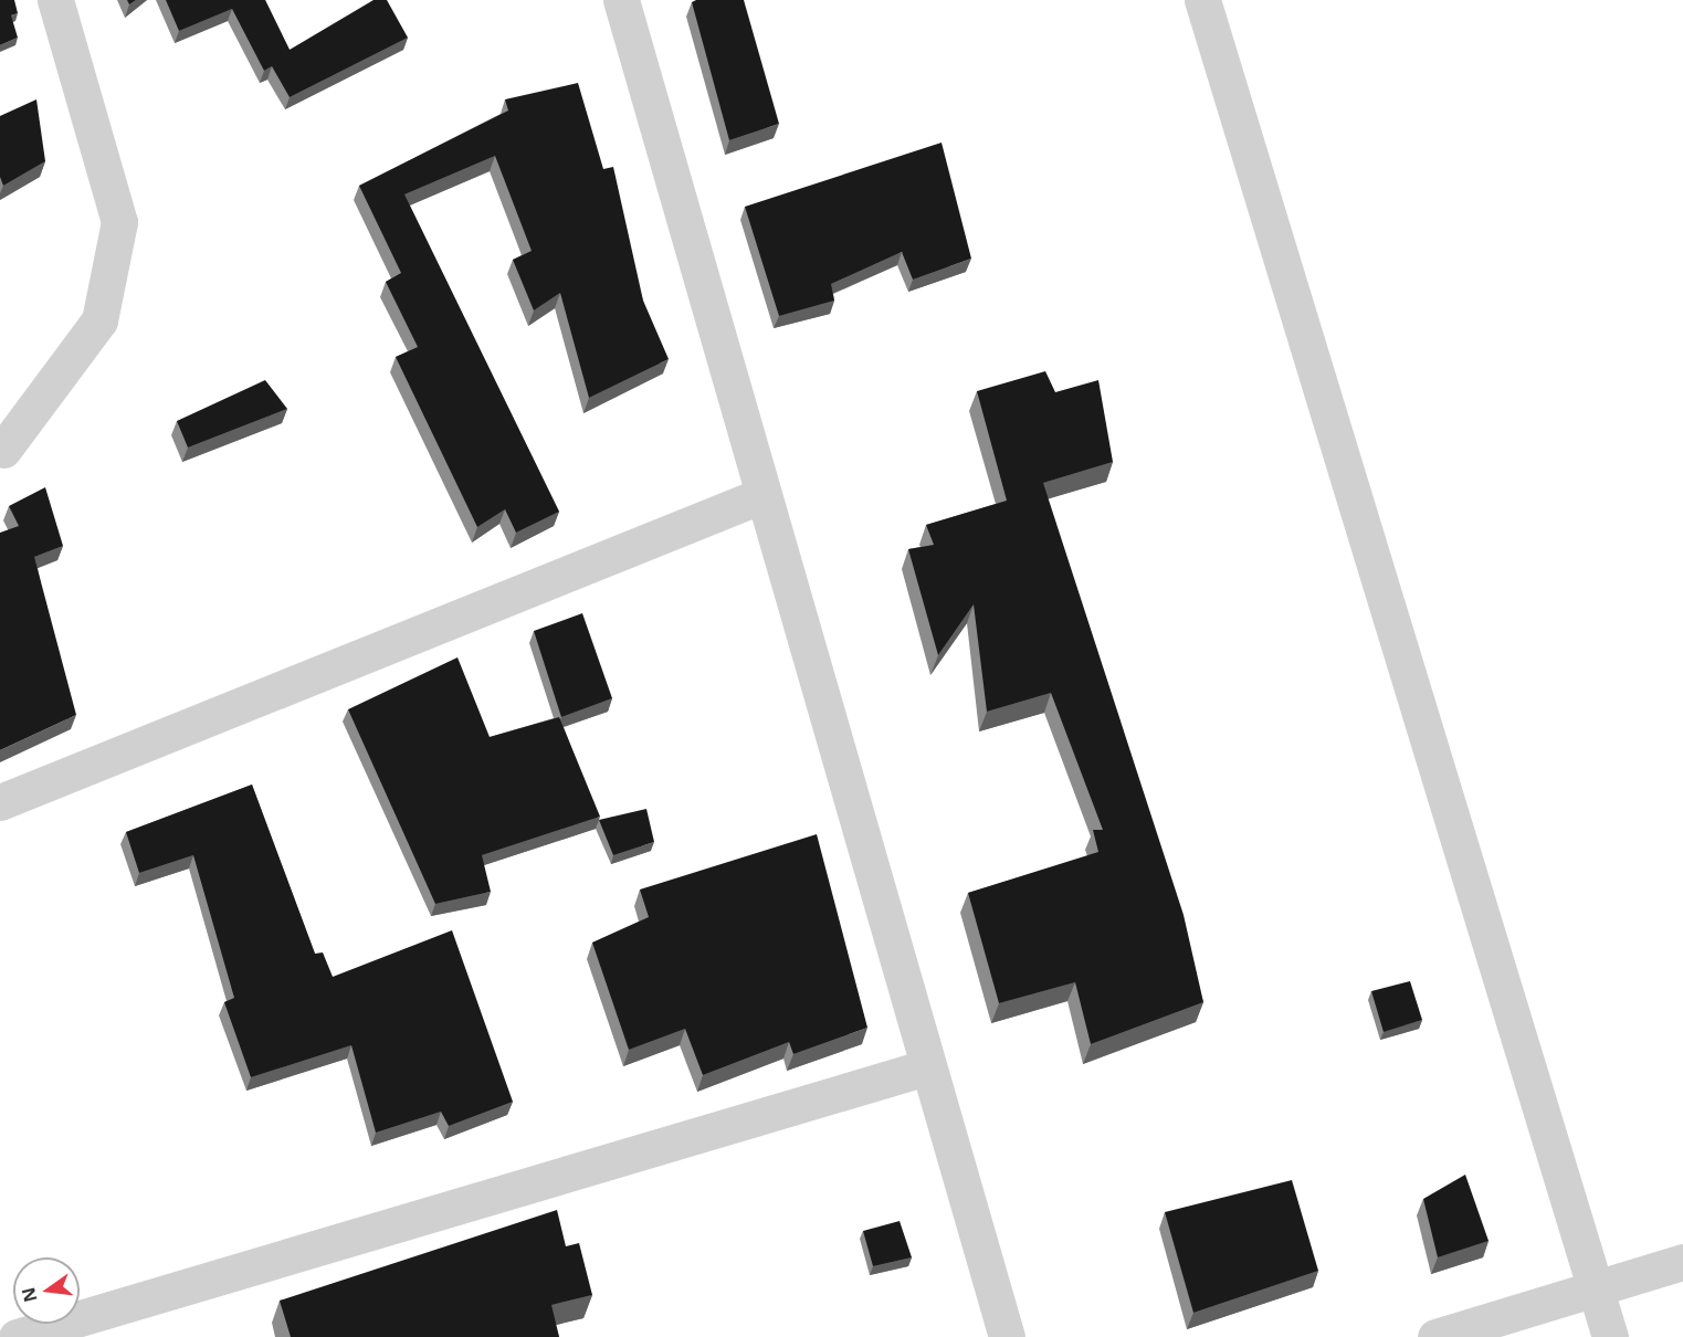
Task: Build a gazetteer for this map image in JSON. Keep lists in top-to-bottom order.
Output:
{
  "north": "left"
}
